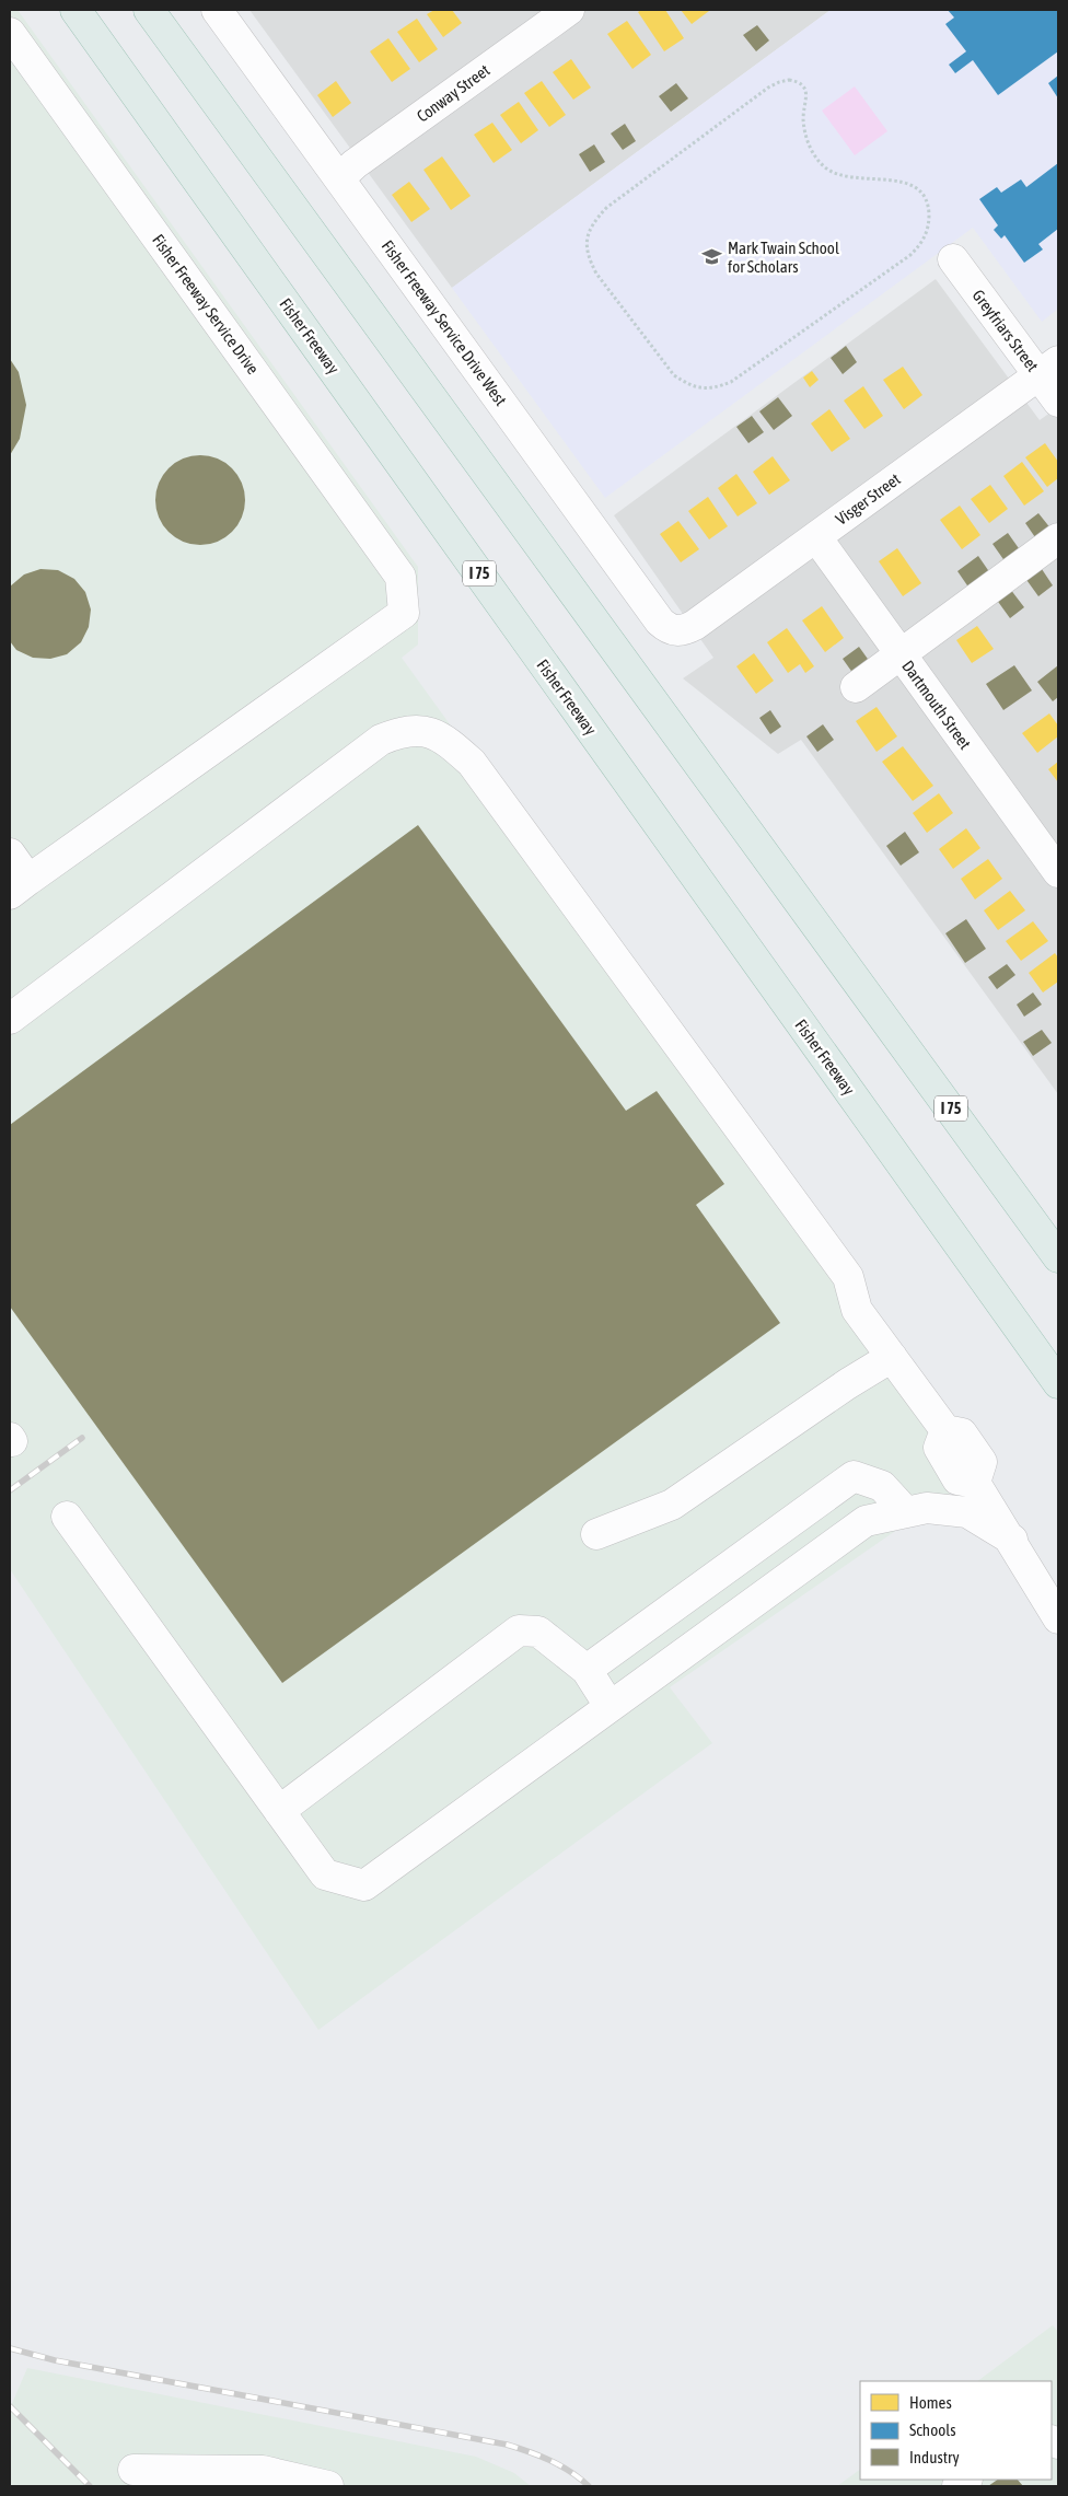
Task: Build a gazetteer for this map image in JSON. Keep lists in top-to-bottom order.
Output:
{
  "streets": {
    "highway": ["Fisher Freeway", "I 75"],
    "street": [
      "Conway Street",
      "Fisher Freeway Service Drive",
      "Fisher Freeway Service Drive West",
      "Greyfriars Street",
      "Visger Street",
      "Dartmouth Street"
    ]
  },
  "crossings": [
    ["Conway Street", "Fisher Freeway Service Drive West"],
    ["Fisher Freeway Service Drive West", "Visger Street"],
    ["Greyfriars Street", "Visger Street"],
    ["Visger Street", "Dartmouth Street"]
  ],
  "places": {
    "school or university": ["Mark Twain School for Scholars"]
  },
  "legend": ["Homes", "Schools", "Industry"]
}
